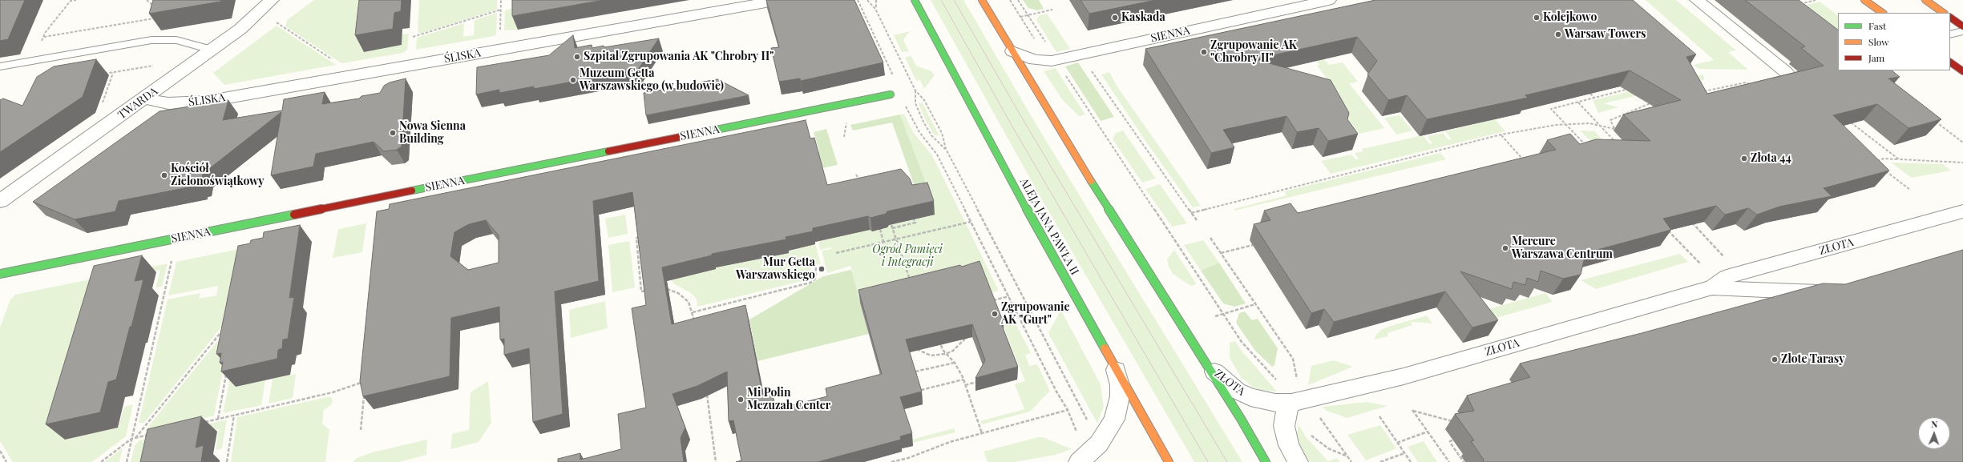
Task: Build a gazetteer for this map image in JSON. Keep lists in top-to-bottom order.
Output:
{
  "streets": {
    "main road": ["SIENNA", "ALEJA JANA PAWŁA II"],
    "street": ["ŚLISKA", "TWARDA", "ZŁOTA"]
  },
  "crossings": [
    ["ŚLISKA", "TWARDA"]
  ],
  "parks": ["Ogród Pamięci i Integracji"],
  "places": [
    "Kaskada",
    "Kolejkowo",
    "Warsaw Towers",
    "Zgrupowanie AK \"Chrobry II\"",
    "Szpital Zgrupowania AK \"Chrobry II\"",
    "Muzeum Getta Warszawskiego (w budowie)",
    "Nowa Sienna Building",
    "Złota 44",
    "Kościół Zielonoświątkowy",
    "Mercure Warszawa Centrum",
    "Mur Getta Warszawskiego",
    "Zgrupowanie AK \"Gurt\"",
    "Złote Tarasy",
    "Mi Polin Mezuzah Center"
  ],
  "legend": ["Fast", "Slow", "Jam"],
  "north": "top"
}
